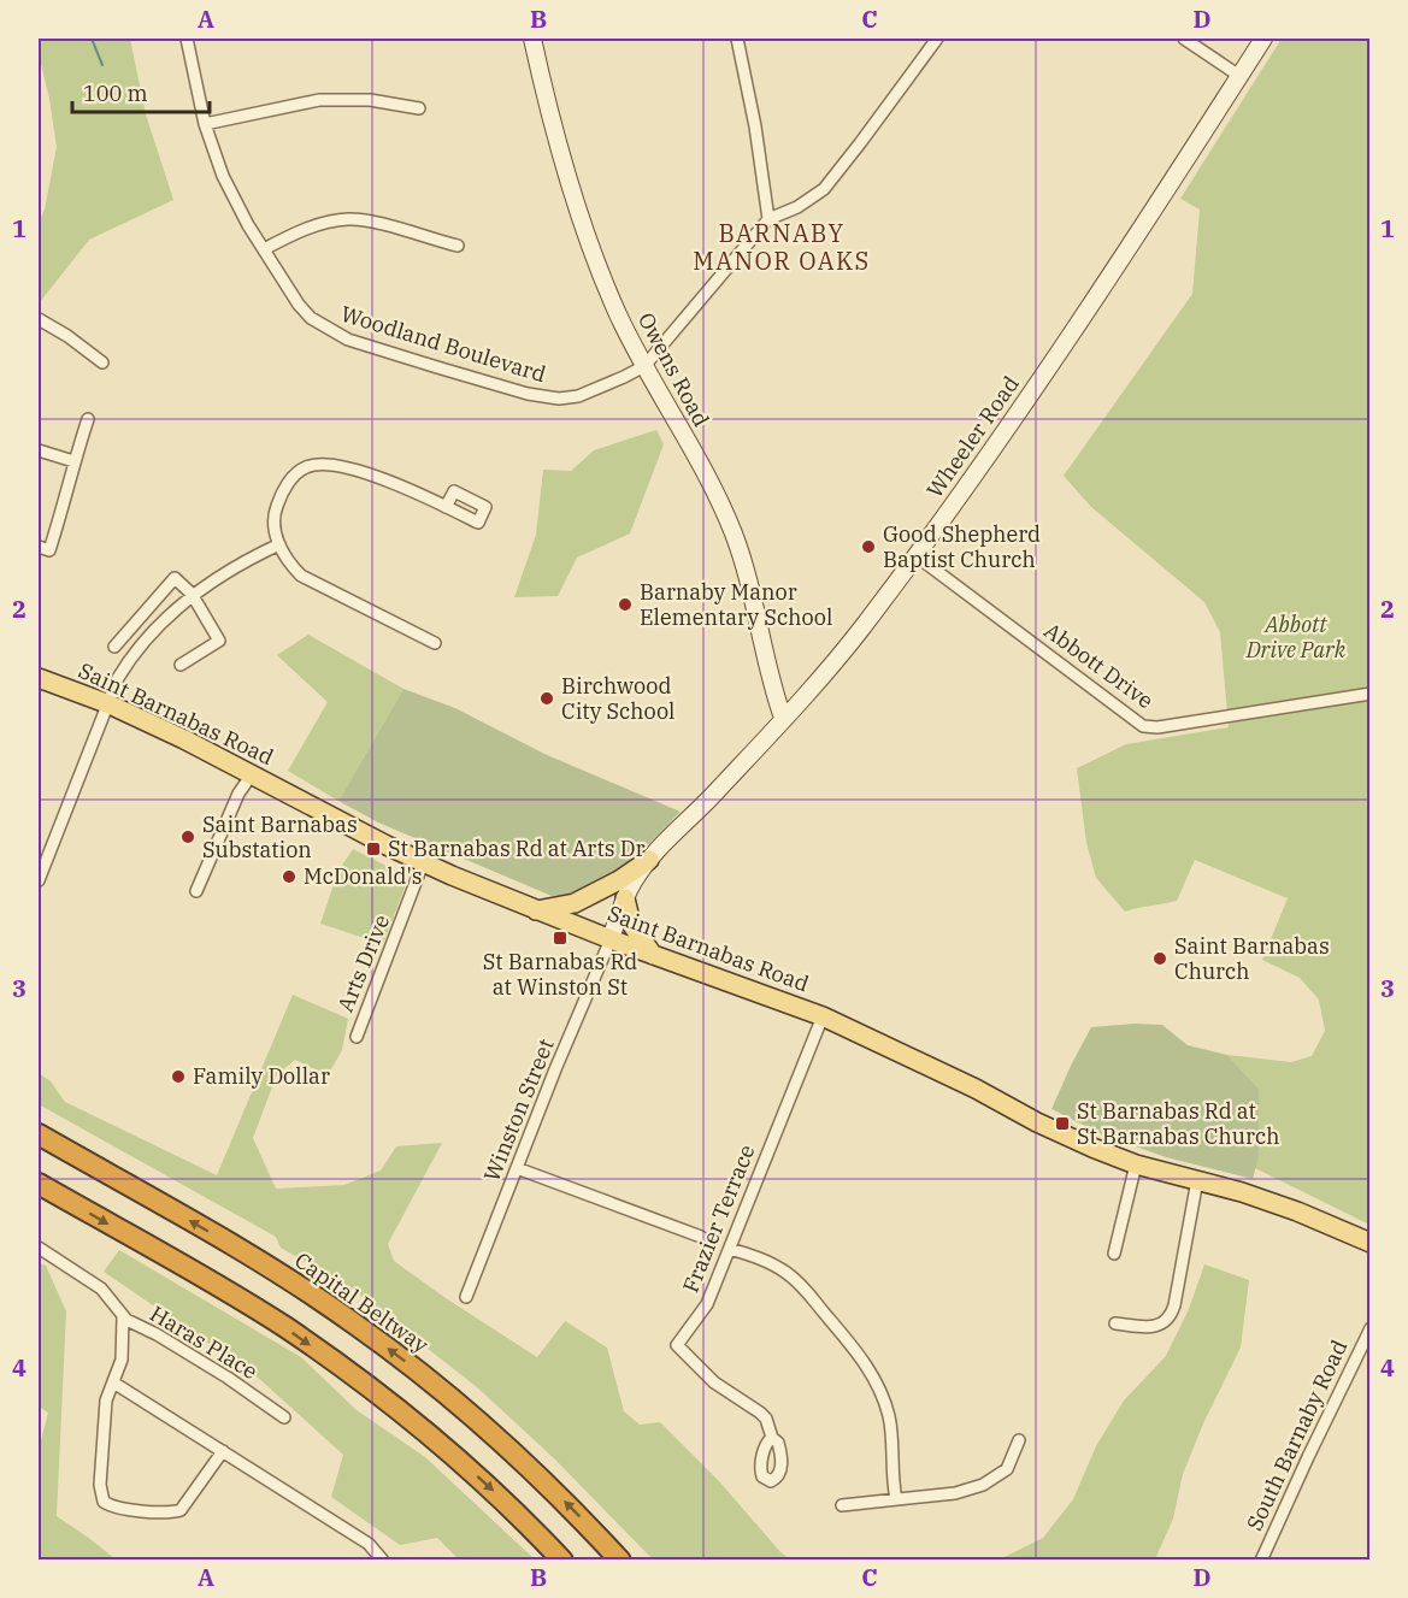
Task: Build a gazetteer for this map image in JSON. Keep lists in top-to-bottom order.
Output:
{
  "streets": {
    "highway": ["Capital Beltway"],
    "main road": ["Owens Road", "Wheeler Road", "Saint Barnabas Road"],
    "street": [
      "Woodland Boulevard",
      "Abbott Drive",
      "Arts Drive",
      "Winston Street",
      "Frazier Terrace",
      "Haras Place",
      "South Barnaby Road"
    ]
  },
  "crossings": [
    ["Woodland Boulevard", "Owens Road"],
    ["Owens Road", "Wheeler Road"],
    ["Wheeler Road", "Abbott Drive"],
    ["Wheeler Road", "Saint Barnabas Road"],
    ["Wheeler Road", "Winston Street"],
    ["Saint Barnabas Road", "Arts Drive"],
    ["Saint Barnabas Road", "Winston Street"],
    ["Saint Barnabas Road", "Frazier Terrace"]
  ],
  "districts": ["BARNABY MANOR OAKS"],
  "parks": ["Abbott Drive Park"],
  "places": {
    "other": [
      "Good Shepherd Baptist Church",
      "Barnaby Manor Elementary School",
      "Birchwood City School",
      "Saint Barnabas Substation",
      "McDonald's",
      "Saint Barnabas Church",
      "Family Dollar"
    ],
    "transit": ["St Barnabas Rd at Arts Dr", "St Barnabas Rd at Winston St", "St Barnabas Rd at St Barnabas Church"]
  },
  "scale_bar": "100 m",
  "grid": {
    "columns": [
      "A",
      "B",
      "C",
      "D"
    ],
    "rows": [
      "1",
      "2",
      "3",
      "4"
    ]
  }
}
